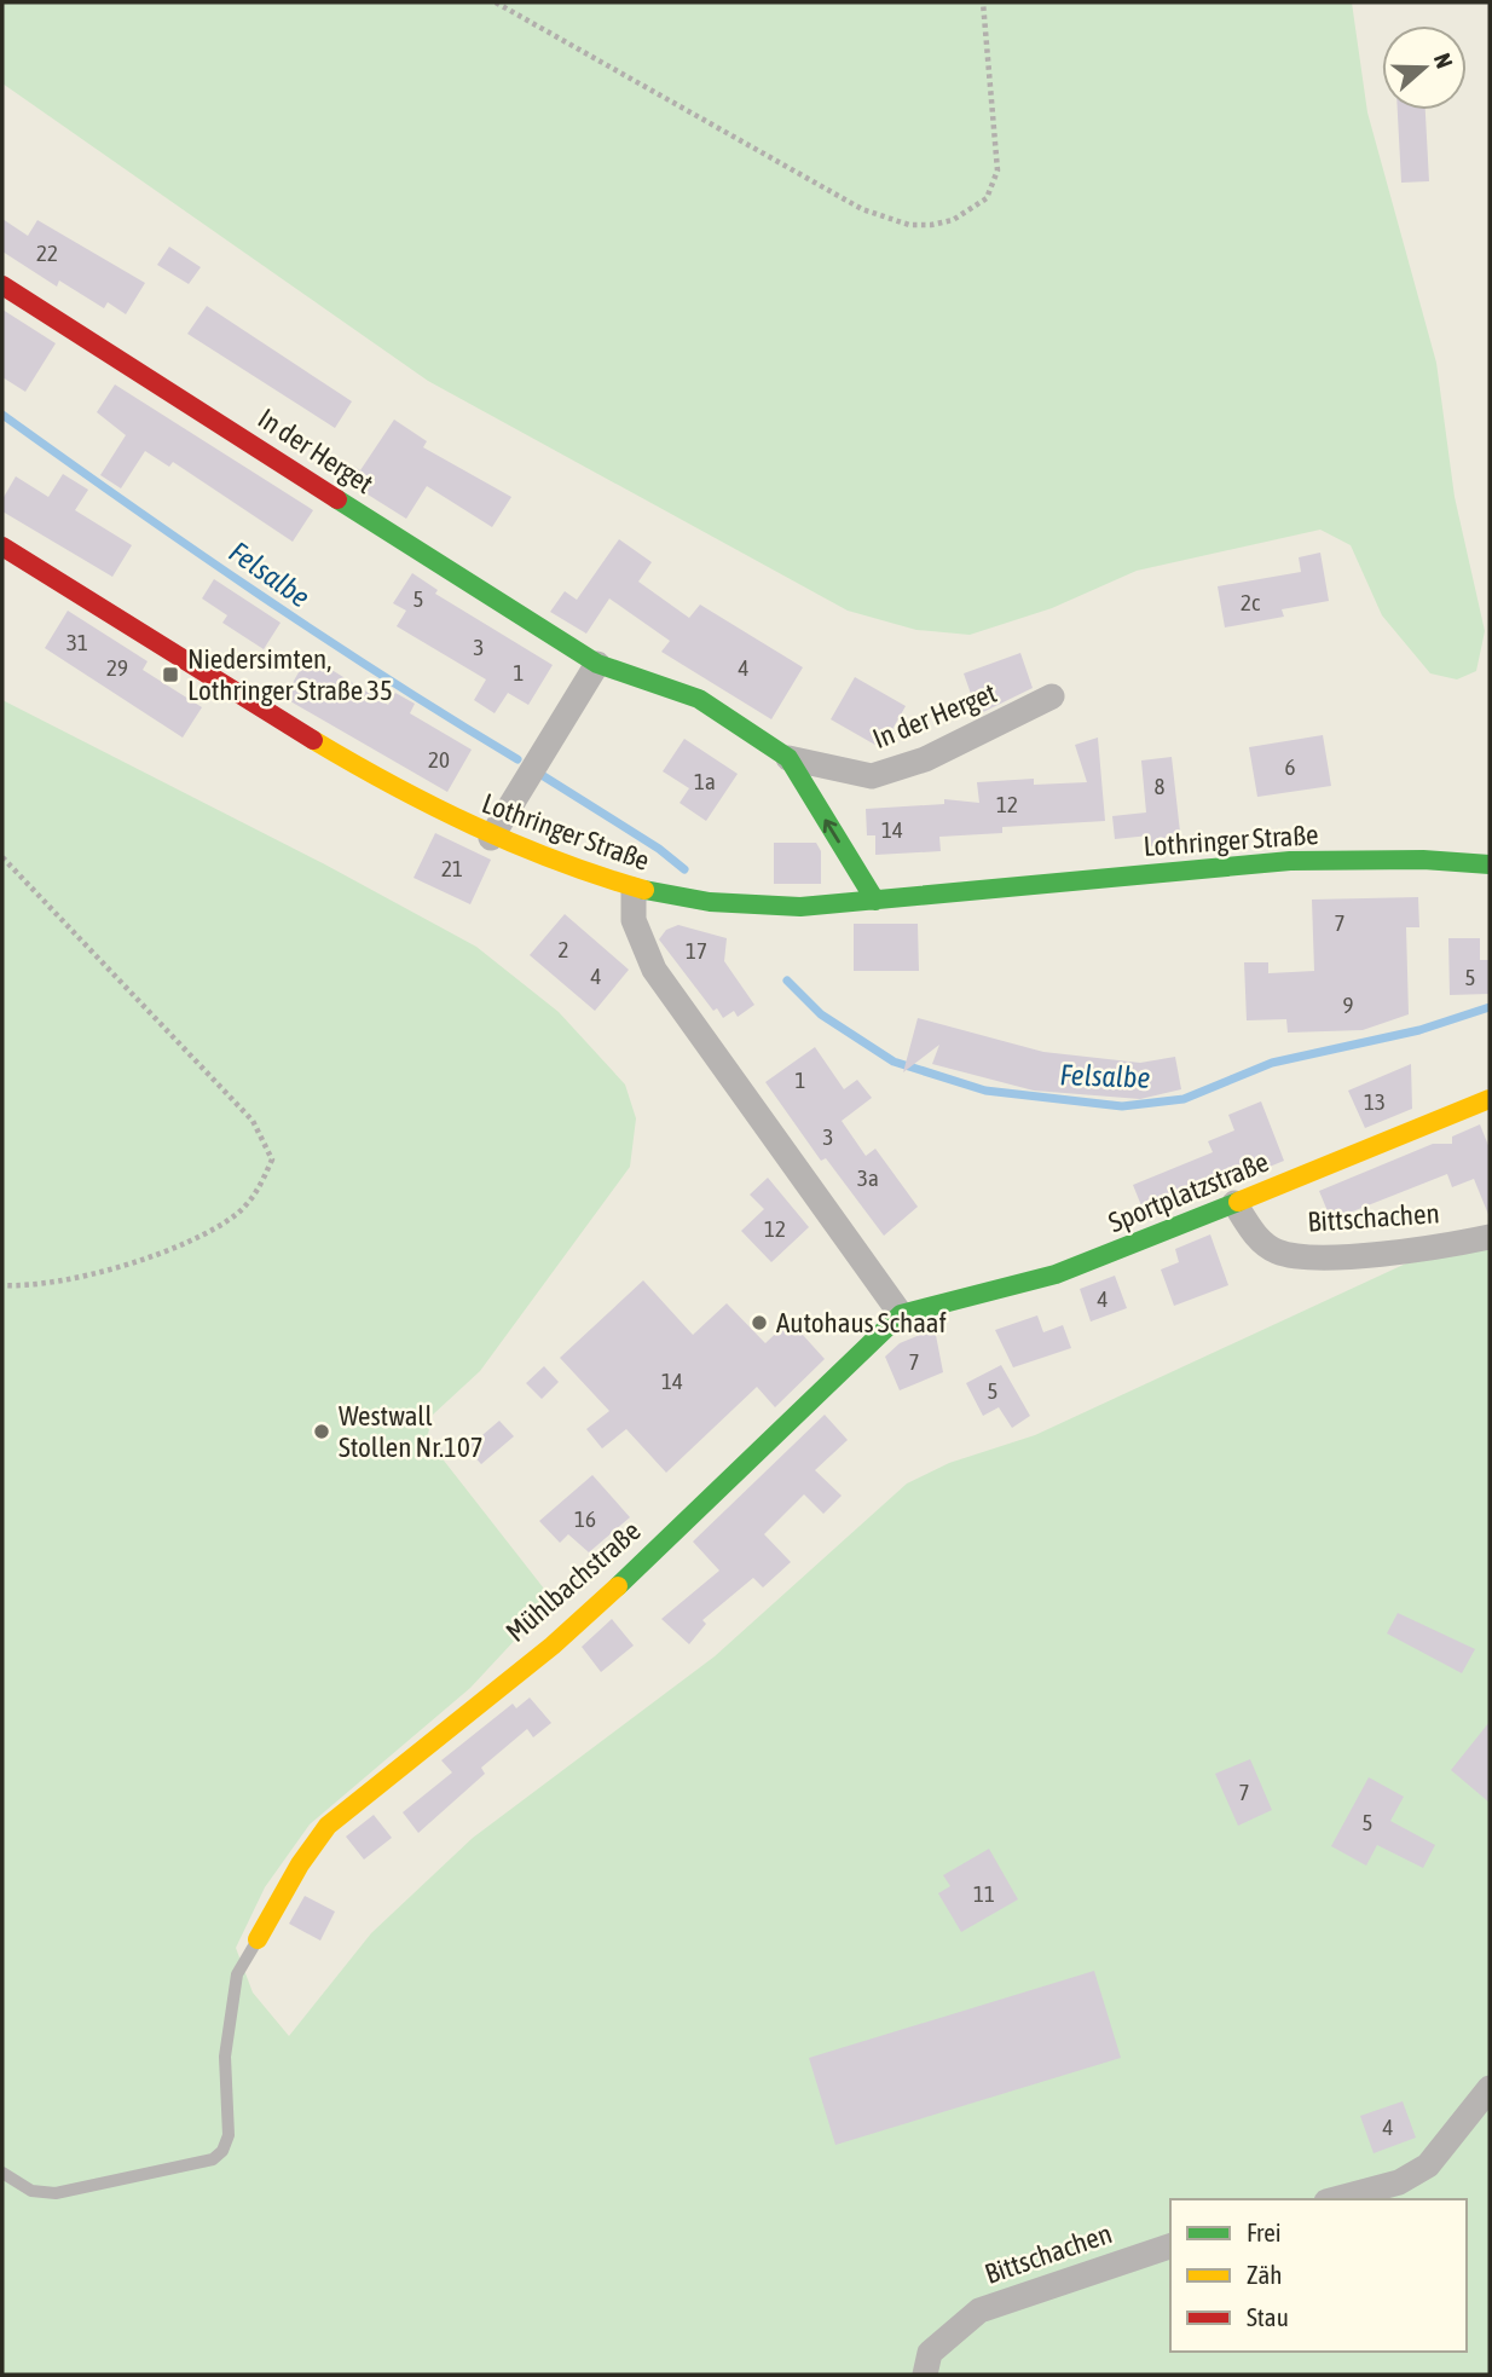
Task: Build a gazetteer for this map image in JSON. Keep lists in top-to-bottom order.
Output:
{
  "streets": {
    "street": [
      "In der Herget",
      "Lothringer Straße",
      "Sportplatzstraße",
      "Bittschachen",
      "Mühlbachstraße"
    ]
  },
  "crossings": [
    ["In der Herget", "Lothringer Straße"],
    ["Sportplatzstraße", "Bittschachen"],
    ["Sportplatzstraße", "Mühlbachstraße"]
  ],
  "water": ["Felsalbe"],
  "places": {
    "transit": ["Niedersimten, Lothringer Straße 35"],
    "other": ["Autohaus Schaaf", "Westwall Stollen Nr.107"]
  },
  "house_numbers": [
    "22",
    "5",
    "2c",
    "31",
    "3",
    "29",
    "4",
    "1",
    "20",
    "6",
    "1a",
    "8",
    "12",
    "14",
    "21",
    "7",
    "2",
    "17",
    "4",
    "5",
    "9",
    "1",
    "13",
    "3",
    "3a",
    "12",
    "4",
    "7",
    "14",
    "5",
    "16",
    "7",
    "5",
    "11",
    "4"
  ],
  "legend": ["Frei", "Zäh", "Stau"],
  "north": "right"
}
